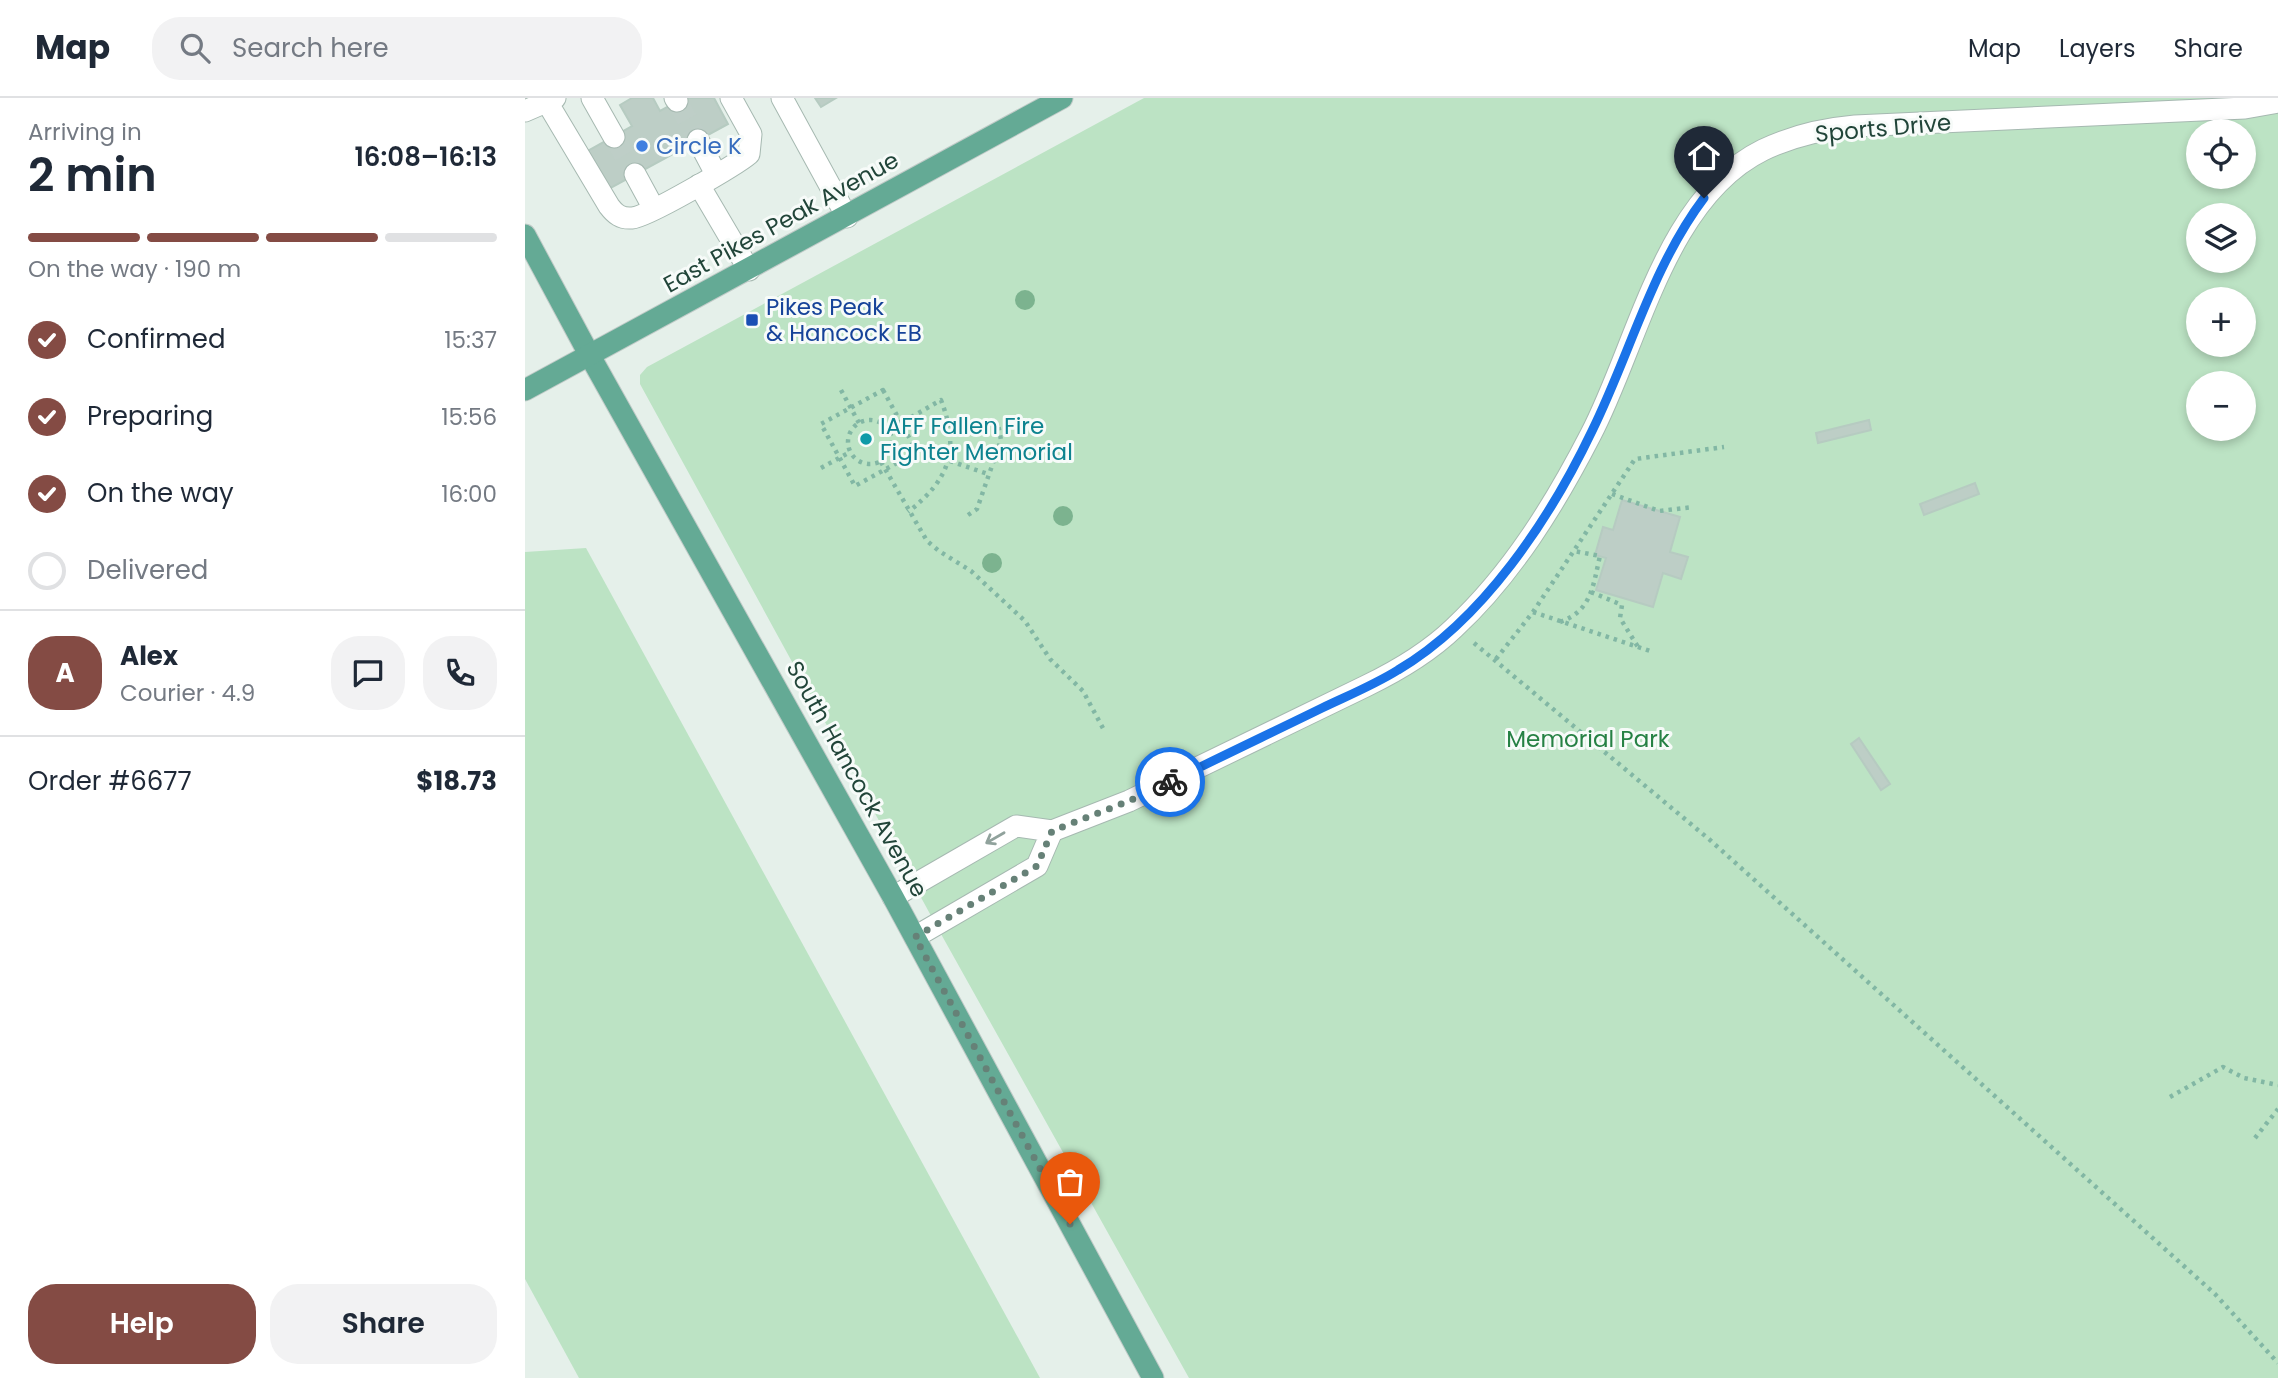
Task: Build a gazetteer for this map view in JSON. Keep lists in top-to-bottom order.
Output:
{
  "streets": {
    "main road": ["East Pikes Peak Avenue", "South Hancock Avenue"],
    "street": ["Sports Drive"]
  },
  "crossings": [
    ["Sports Drive", "South Hancock Avenue"],
    ["East Pikes Peak Avenue", "South Hancock Avenue"]
  ],
  "parks": ["Memorial Park"],
  "places": {
    "other": ["Circle K", "IAFF Fallen Fire Fighter Memorial"],
    "transit": ["Pikes Peak & Hancock EB"]
  },
  "page": {
    "header": "Map",
    "search": "Search here",
    "nav": ["Map", "Layers", "Share"],
    "heading": ["2 min", "Arriving in", "16:08–16:13"],
    "panel": [
      "Alex",
      "Courier · 4.9",
      "Order #6677",
      "$18.73"
    ],
    "map_buttons": ["+", "−"],
    "bar": "On the way · 190 m",
    "list": [
      ["Confirmed", "15:37"],
      ["Preparing", "15:56"],
      ["On the way", "16:00"],
      "Delivered"
    ],
    "round": "A",
    "buttons": ["Help", "Share"]
  }
}
